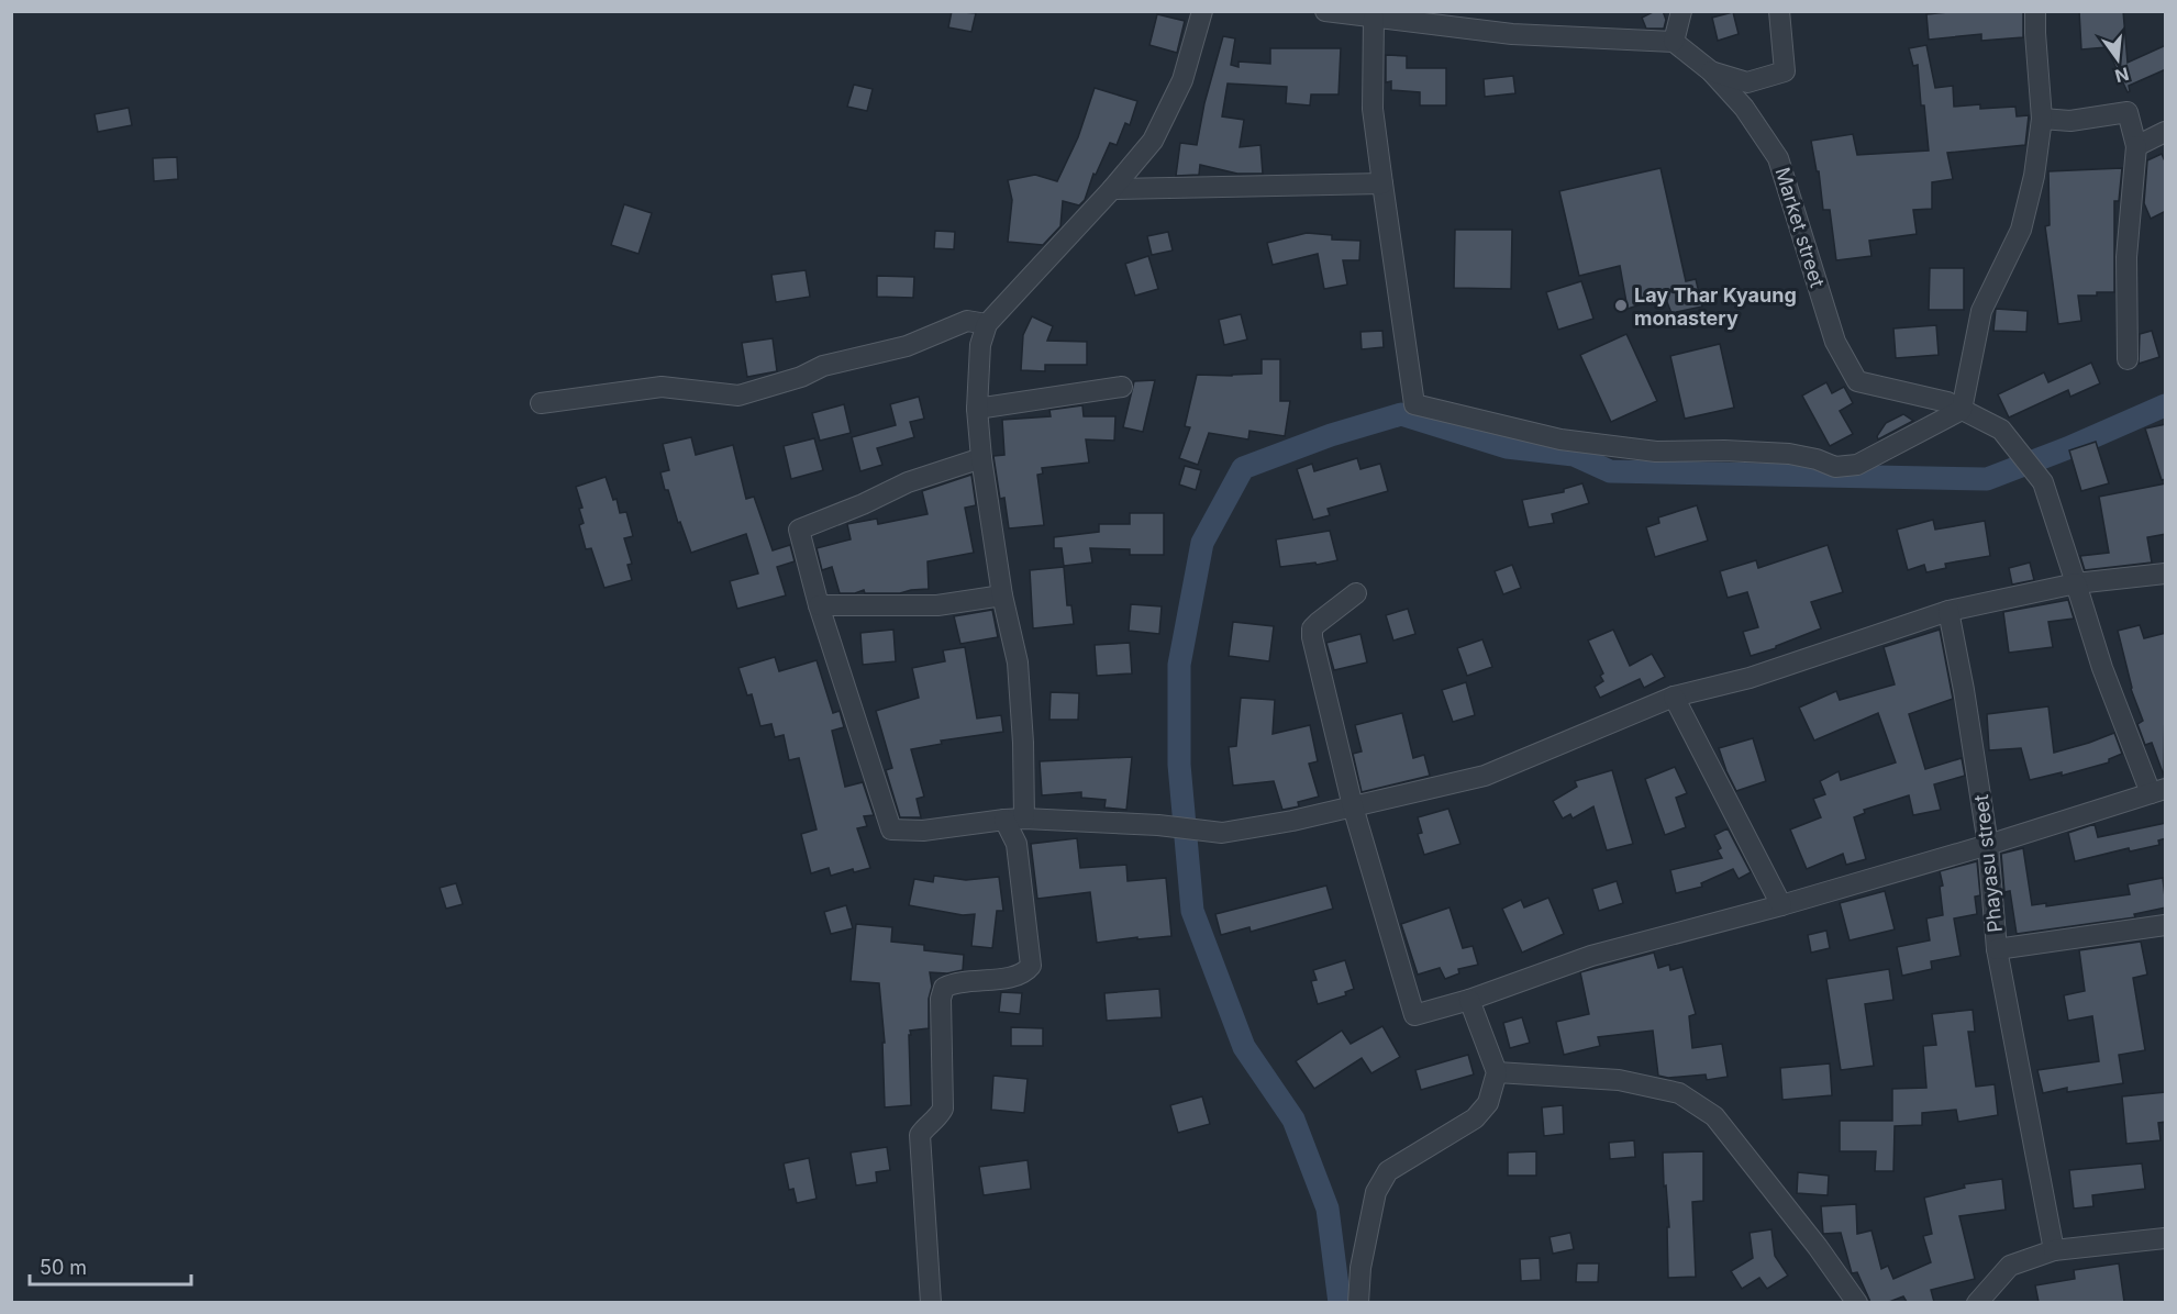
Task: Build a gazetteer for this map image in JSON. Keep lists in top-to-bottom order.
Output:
{
  "streets": {
    "street": ["Market street", "Phayasu street"]
  },
  "places": ["Lay Thar Kyaung monastery"],
  "scale_bar": "50 m",
  "north": "bottom"
}
